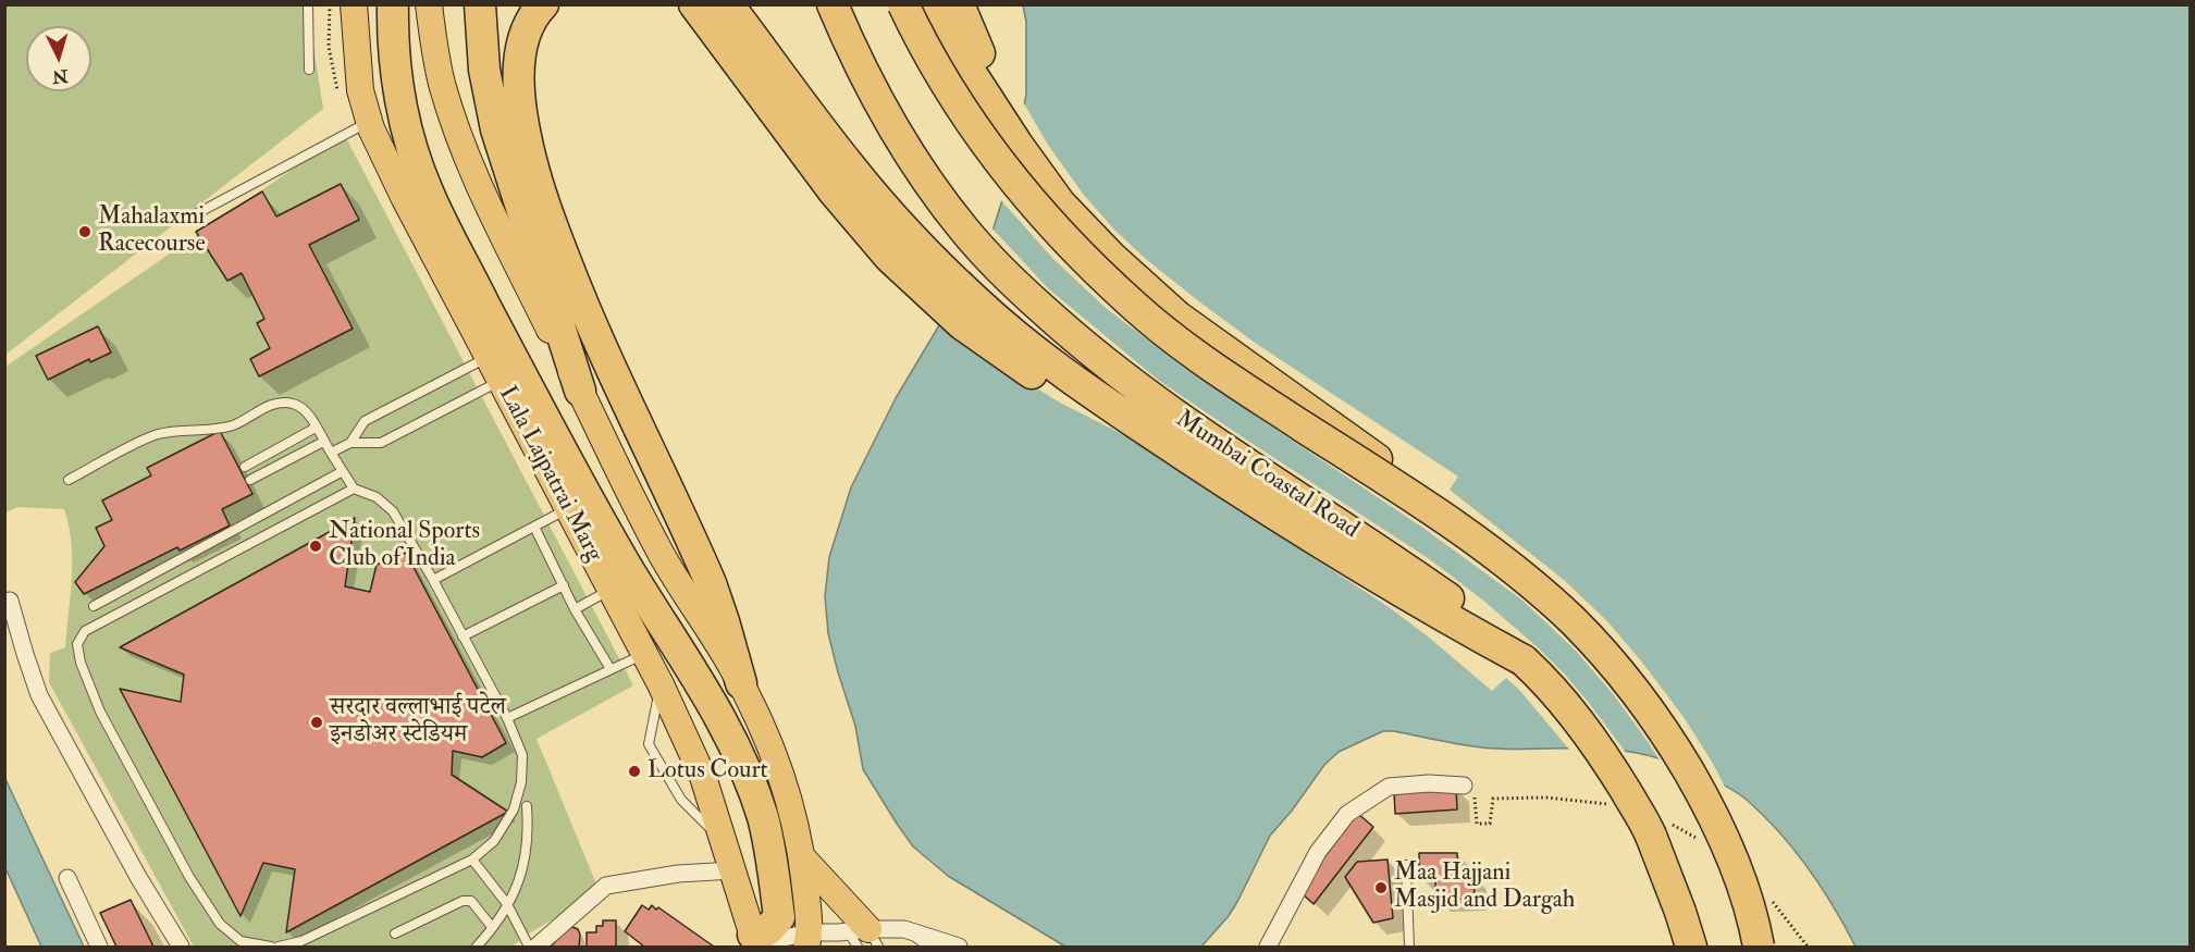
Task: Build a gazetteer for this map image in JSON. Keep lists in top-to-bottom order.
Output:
{
  "streets": {
    "highway": ["Mumbai Coastal Road"],
    "main road": ["Lala Lajpatrai Marg"]
  },
  "places": [
    "Mahalaxmi Racecourse",
    "National Sports Club of India",
    "सरदार वल्लाभाई पटेल इनडोअर स्टेडियम",
    "Lotus Court",
    "Maa Hajjani Masjid and Dargah"
  ],
  "north": "bottom"
}
